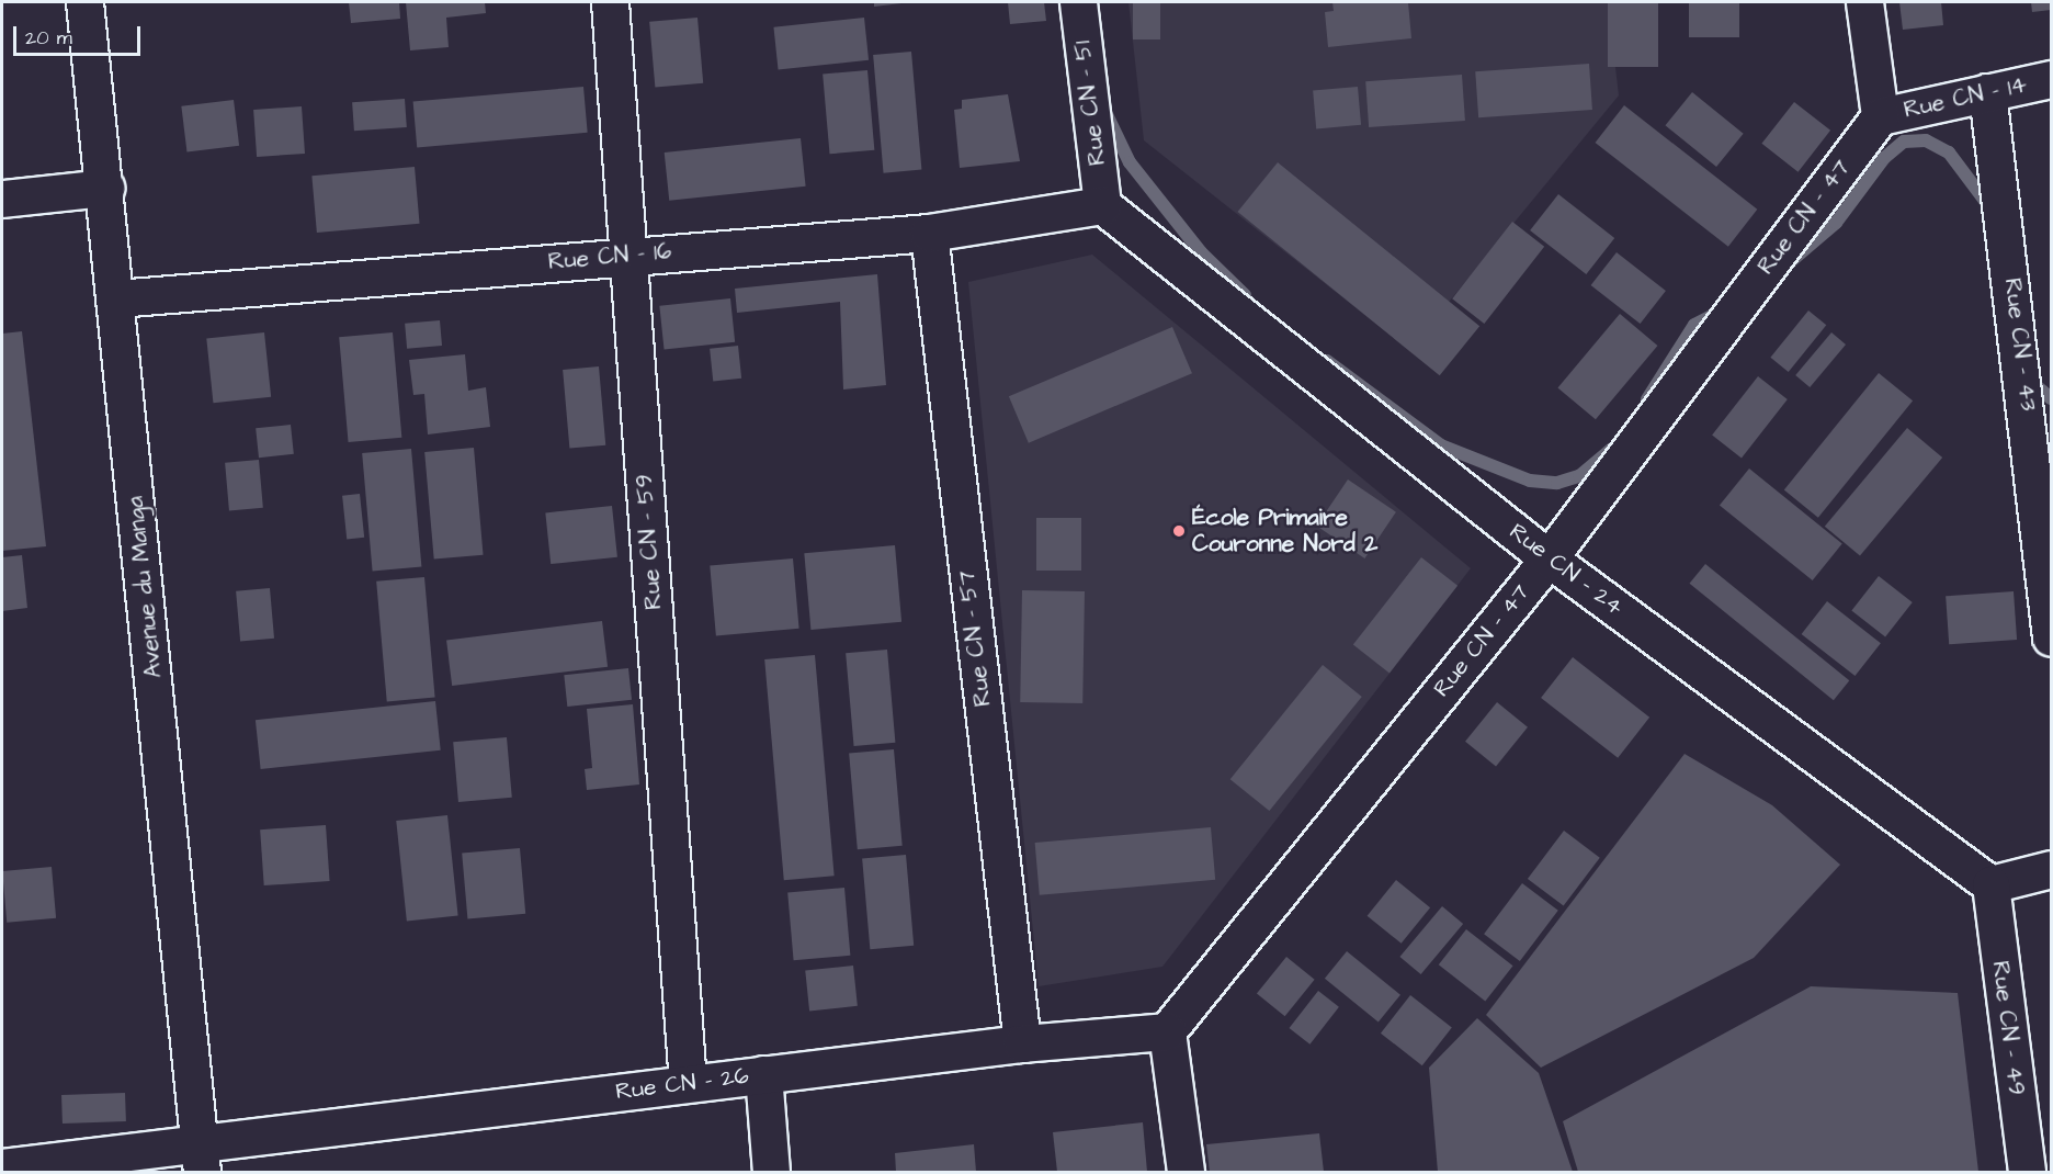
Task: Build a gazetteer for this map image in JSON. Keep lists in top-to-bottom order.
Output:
{
  "streets": {
    "street": [
      "Rue CN - 14",
      "Rue CN - 51",
      "Rue CN - 47",
      "Rue CN - 16",
      "Rue CN - 43",
      "Rue CN - 59",
      "Rue CN - 24",
      "Avenue du Manga",
      "Rue CN - 57",
      "Rue CN - 49",
      "Rue CN - 26"
    ]
  },
  "crossings": [
    ["Rue CN - 14", "Rue CN - 47"],
    ["Rue CN - 14", "Rue CN - 43"],
    ["Rue CN - 51", "Rue CN - 16"],
    ["Rue CN - 51", "Rue CN - 24"],
    ["Rue CN - 47", "Rue CN - 24"],
    ["Rue CN - 47", "Rue CN - 26"],
    ["Rue CN - 16", "Rue CN - 59"],
    ["Rue CN - 16", "Rue CN - 24"],
    ["Rue CN - 16", "Avenue du Manga"],
    ["Rue CN - 16", "Rue CN - 57"],
    ["Rue CN - 59", "Rue CN - 26"],
    ["Rue CN - 24", "Rue CN - 49"],
    ["Avenue du Manga", "Rue CN - 26"],
    ["Rue CN - 57", "Rue CN - 26"]
  ],
  "places": ["École Primaire Couronne Nord 2"],
  "scale_bar": "20 m"
}
